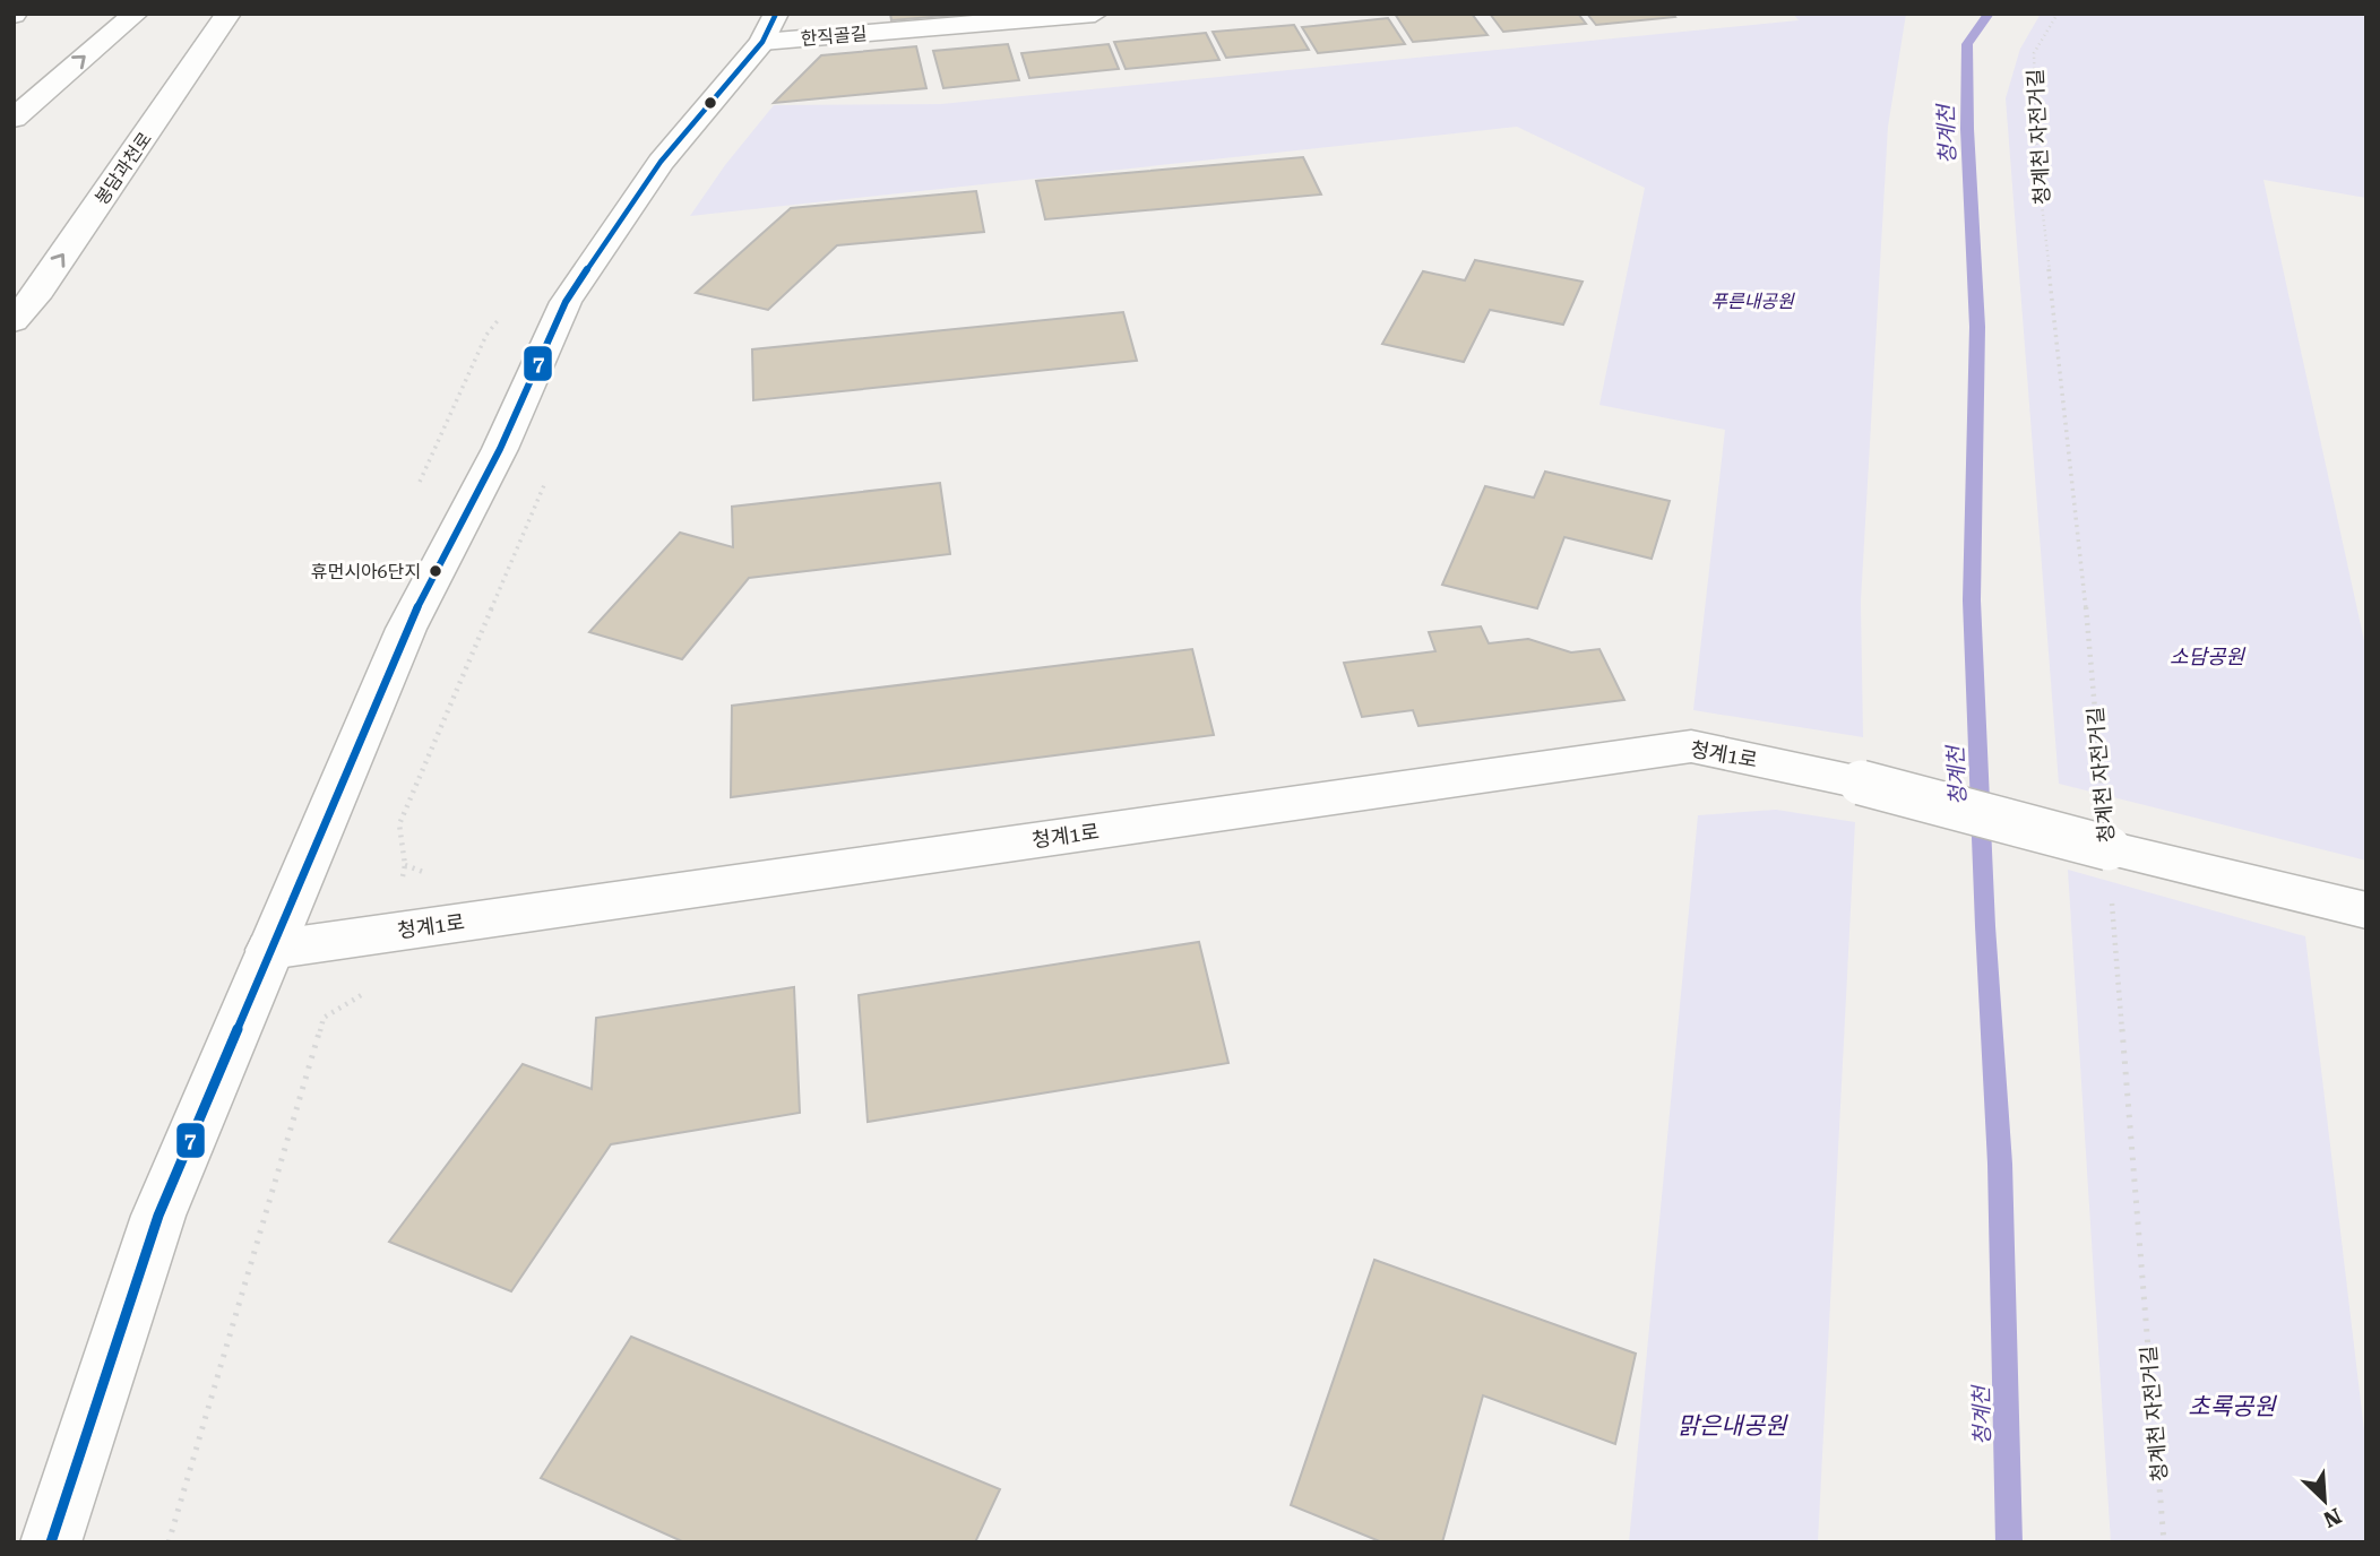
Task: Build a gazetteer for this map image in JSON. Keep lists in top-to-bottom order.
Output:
{
  "streets": {
    "main road": ["한직골길", "봉담과천로", "청계1로"],
    "path": ["청계천 자전거길"]
  },
  "water": ["청계천"],
  "parks": [
    "푸른내공원",
    "소담공원",
    "초록공원",
    "맑은내공원"
  ],
  "places": ["휴먼시아6단지"],
  "lines": ["transit line 7"],
  "north": "bottom right"
}
